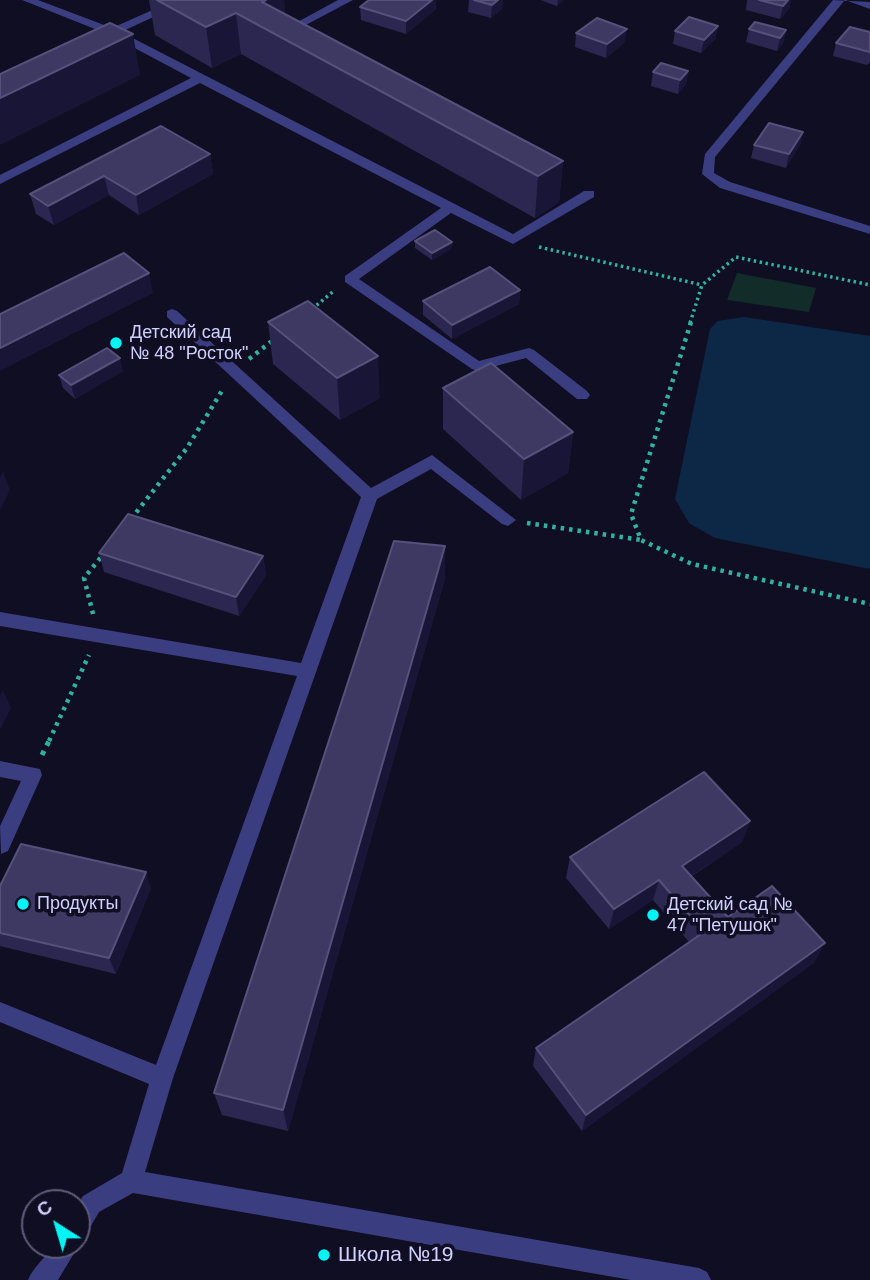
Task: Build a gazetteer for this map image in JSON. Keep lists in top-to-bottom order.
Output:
{
  "places": [
    "Детский сад № 48 \"Росток\"",
    "Продукты",
    "Детский сад № 47 \"Петушок\"",
    "Школа №19"
  ],
  "north": "top left"
}
